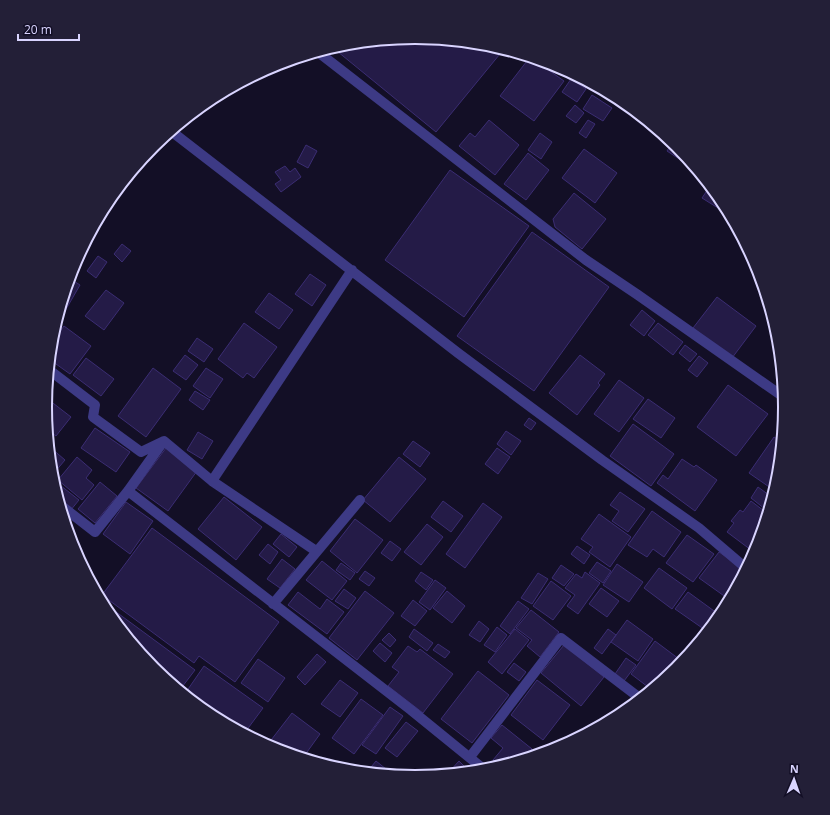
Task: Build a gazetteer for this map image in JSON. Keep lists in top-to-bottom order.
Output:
{
  "scale_bar": "20 m",
  "north": "top"
}
